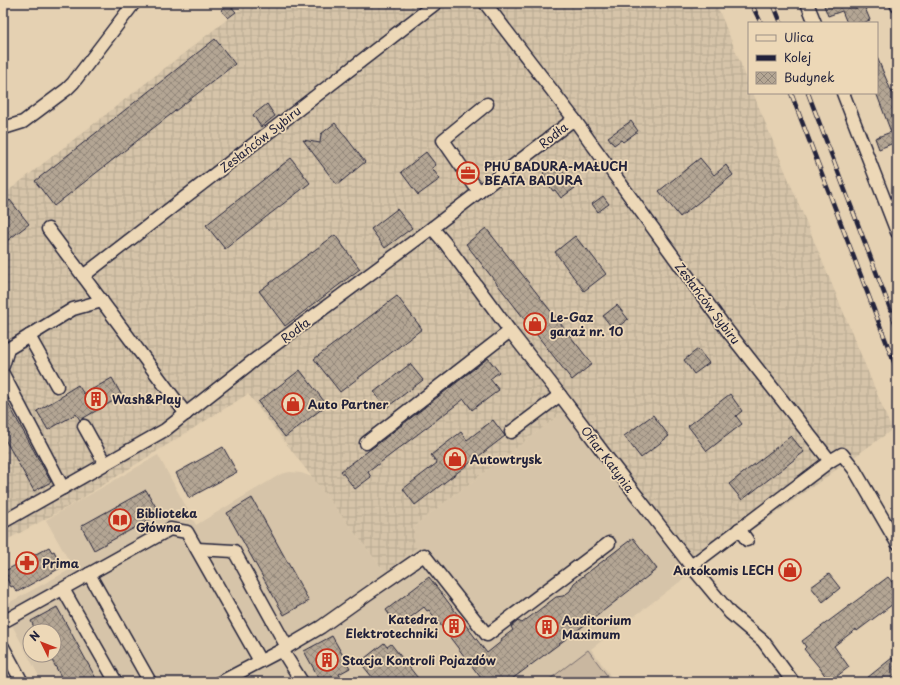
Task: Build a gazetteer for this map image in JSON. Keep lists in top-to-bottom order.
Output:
{
  "streets": {
    "street": ["Rodła", "Zesłańców Sybiru", "Ofiar Katynia"]
  },
  "crossings": [
    ["Rodła", "Zesłańców Sybiru"],
    ["Rodła", "Ofiar Katynia"]
  ],
  "places": {
    "office": ["PHU BADURA-MAŁUCH BEATA BADURA"],
    "shop": [
      "Le-Gaz garaż nr. 10",
      "Auto Partner",
      "Autowtrysk",
      "Autokomis LECH"
    ],
    "building": [
      "Wash&Play",
      "Katedra Elektrotechniki",
      "Auditorium Maximum",
      "Stacja Kontroli Pojazdów"
    ],
    "library": ["Biblioteka Główna"],
    "pharmacy": ["Prima"]
  },
  "legend": ["Ulica", "Kolej", "Budynek"],
  "north": "top left"
}
